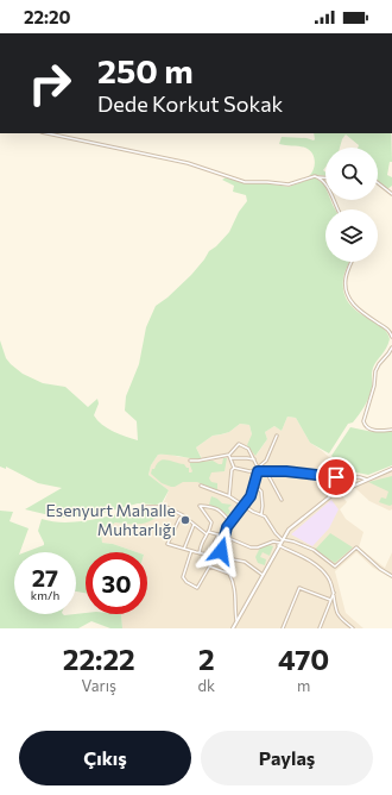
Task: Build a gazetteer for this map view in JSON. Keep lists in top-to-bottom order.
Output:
{
  "places": ["Esenyurt Mahalle Muhtarlığı"],
  "page": {
    "status": "22:20",
    "turn": ["250 m", "Dede Korkut Sokak"],
    "speed": "27 km/h",
    "limit": "30",
    "eta": [
      "22:22",
      "Varış",
      "2",
      "dk",
      "470",
      "m"
    ],
    "buttons": ["Çıkış", "Paylaş"]
  }
}
